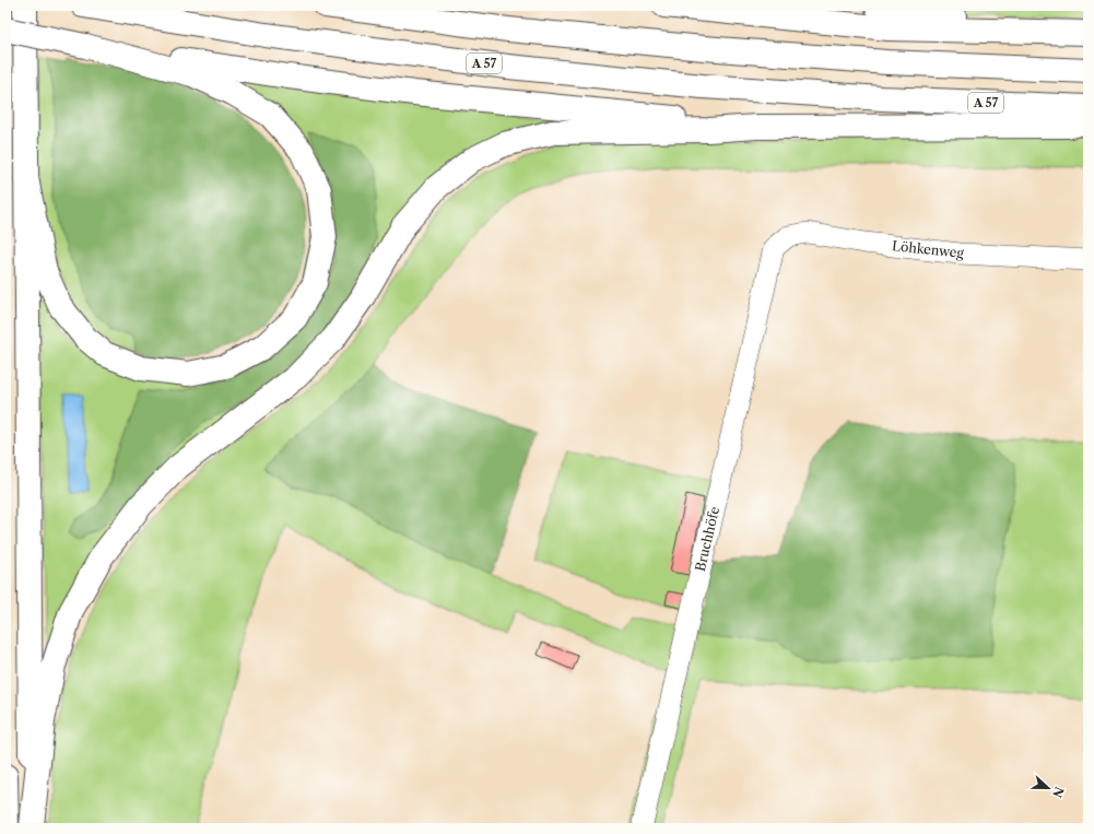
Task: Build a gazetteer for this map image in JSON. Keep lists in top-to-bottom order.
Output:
{
  "streets": {
    "highway": ["A 57"],
    "street": ["Löhkenweg", "Bruchhöfe"]
  },
  "crossings": [
    ["Löhkenweg", "Bruchhöfe"]
  ],
  "north": "right"
}
